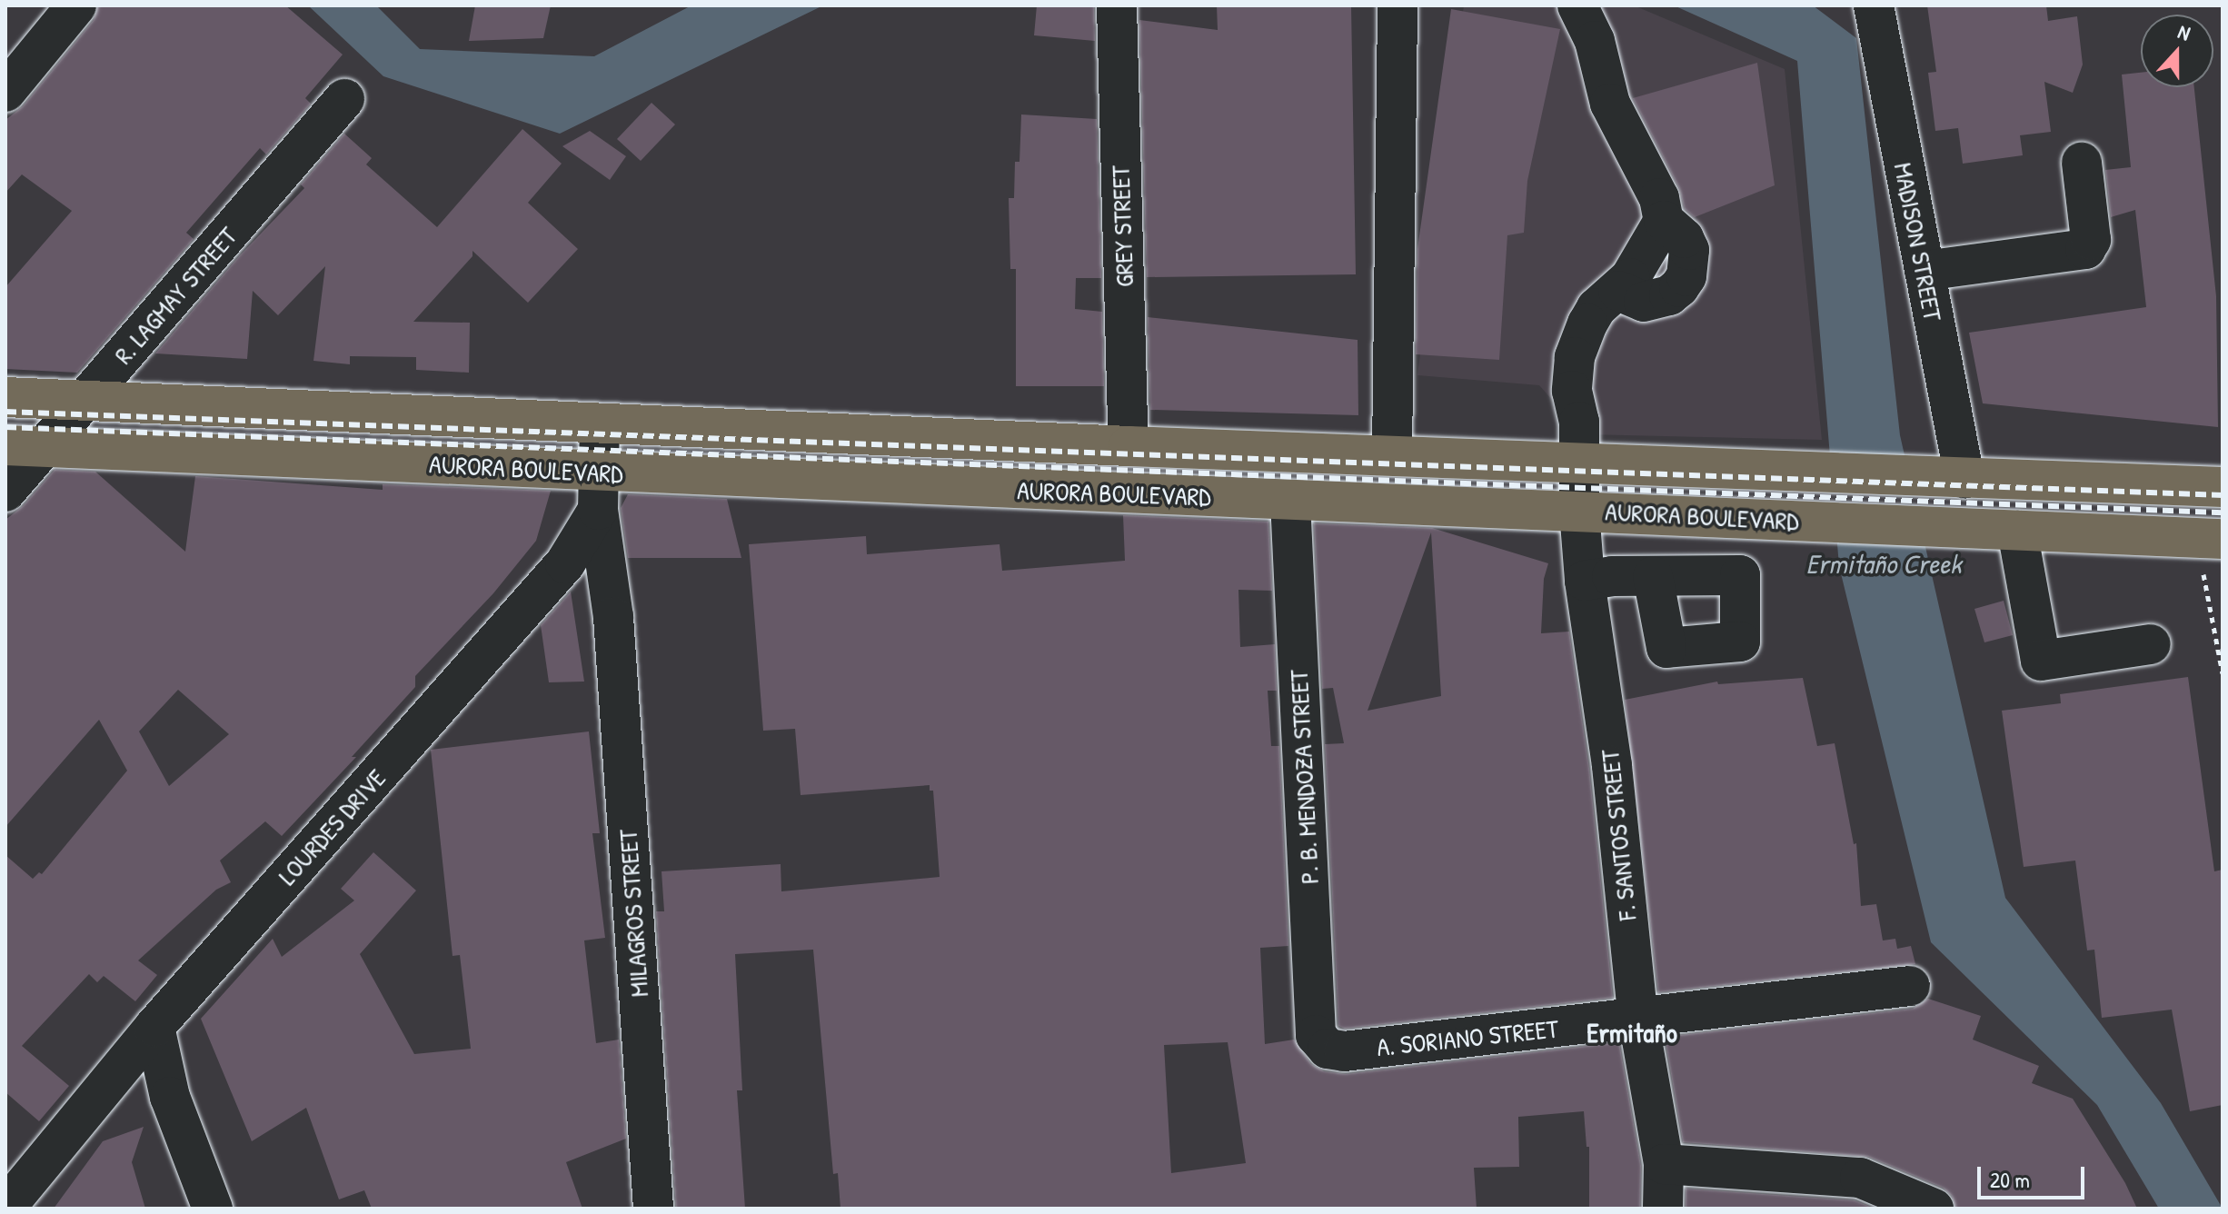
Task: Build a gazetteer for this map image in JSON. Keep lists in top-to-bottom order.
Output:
{
  "streets": {
    "main road": ["AURORA BOULEVARD"],
    "street": [
      "GREY STREET",
      "MADISON STREET",
      "R. LAGMAY STREET",
      "P. B. MENDOZA STREET",
      "LOURDES DRIVE",
      "F. SANTOS STREET",
      "MILAGROS STREET",
      "A. SORIANO STREET"
    ]
  },
  "crossings": [
    ["GREY STREET", "AURORA BOULEVARD"],
    ["MADISON STREET", "AURORA BOULEVARD"],
    ["R. LAGMAY STREET", "AURORA BOULEVARD"],
    ["AURORA BOULEVARD", "P. B. MENDOZA STREET"],
    ["AURORA BOULEVARD", "LOURDES DRIVE"],
    ["AURORA BOULEVARD", "F. SANTOS STREET"],
    ["AURORA BOULEVARD", "MILAGROS STREET"],
    ["P. B. MENDOZA STREET", "A. SORIANO STREET"],
    ["LOURDES DRIVE", "MILAGROS STREET"],
    ["F. SANTOS STREET", "A. SORIANO STREET"]
  ],
  "districts": ["Ermitaño"],
  "water": ["Ermitaño Creek"],
  "scale_bar": "20 m",
  "north": "top"
}
